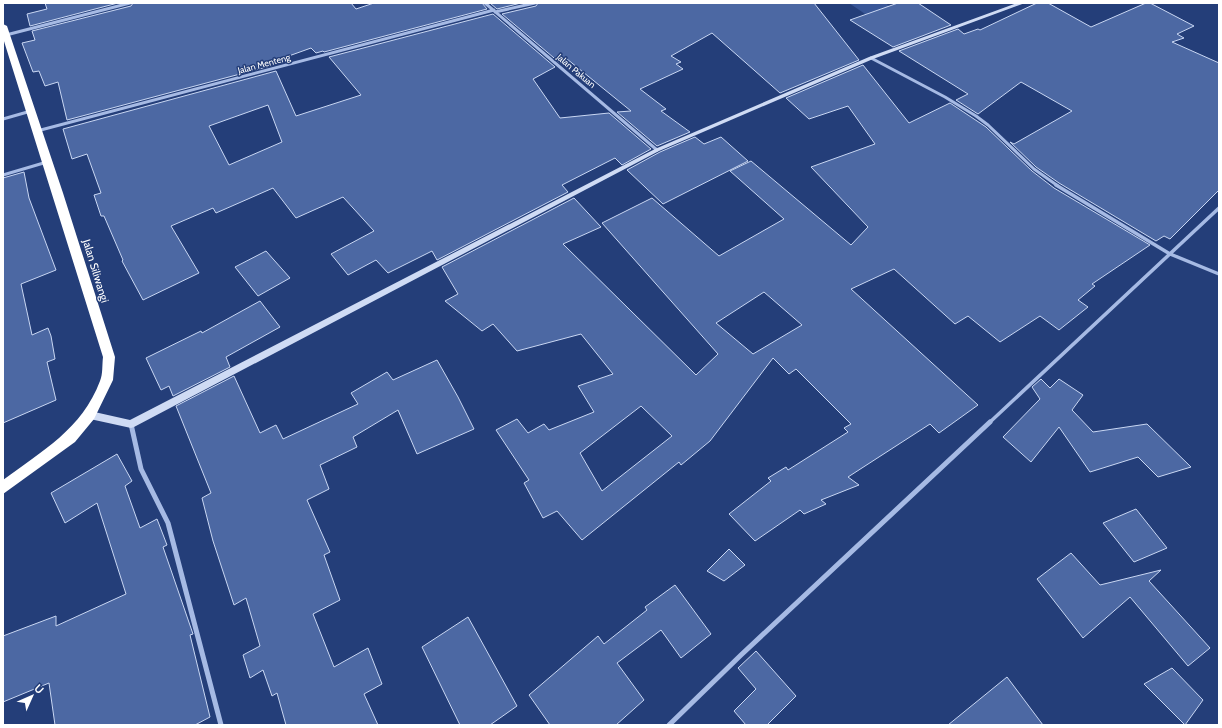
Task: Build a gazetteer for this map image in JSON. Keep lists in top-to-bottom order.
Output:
{
  "streets": {
    "highway": ["Jalan Siliwangi"],
    "street": ["Jalan Menteng", "Jalan Pakuan"]
  },
  "crossings": [
    ["Jalan Menteng", "Jalan Pakuan"],
    ["Jalan Menteng", "Jalan Siliwangi"]
  ],
  "north": "top right"
}
